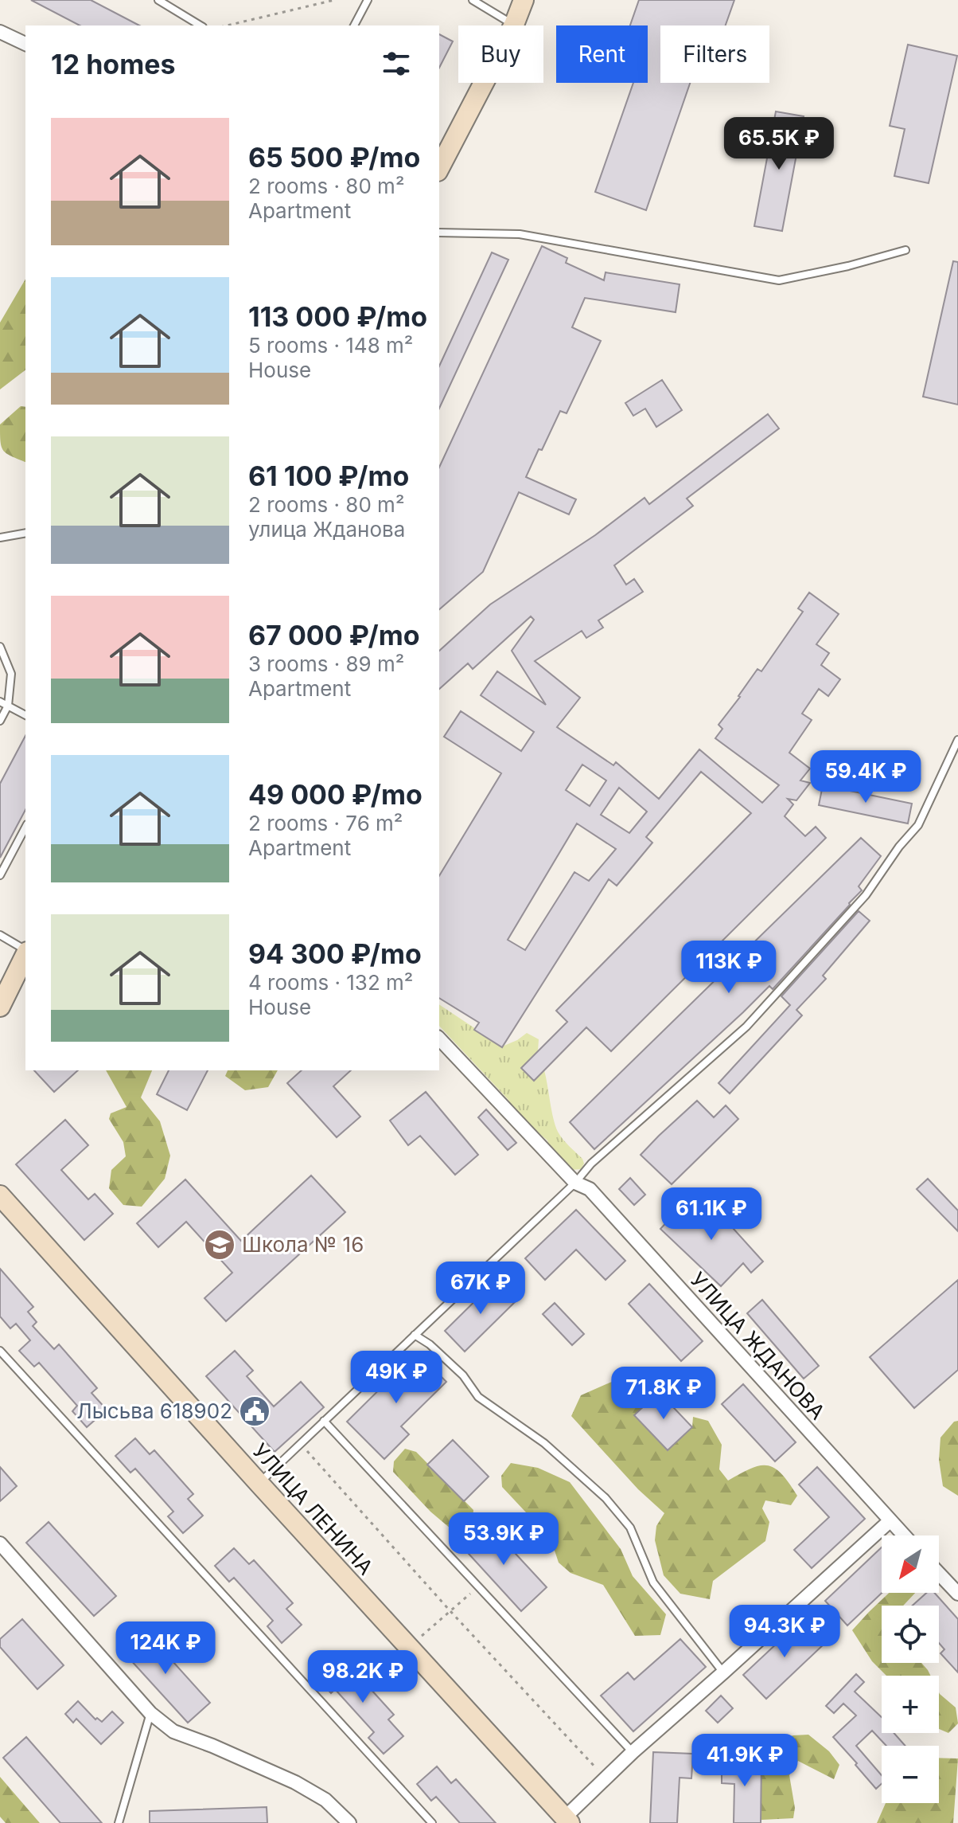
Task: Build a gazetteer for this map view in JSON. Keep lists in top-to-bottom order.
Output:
{
  "streets": {
    "street": ["УЛИЦА ЖДАНОВА", "УЛИЦА ЛЕНИНА"]
  },
  "places": {
    "school or university": ["Школа № 16"],
    "public building": ["Лысьва 618902"]
  },
  "north": "bottom left",
  "page": {
    "chip": ["Buy", "Rent", "Filters"],
    "heading": "12 homes",
    "list": [
      {
        "name": "65 500 ₽/mo",
        "note": "2 rooms · 80 m² · Apartment"
      },
      {
        "name": "113 000 ₽/mo",
        "note": "5 rooms · 148 m² · House"
      },
      {
        "name": "61 100 ₽/mo",
        "note": "2 rooms · 80 m² · улица Жданова"
      },
      {
        "name": "67 000 ₽/mo",
        "note": "3 rooms · 89 m² · Apartment"
      },
      {
        "name": "49 000 ₽/mo",
        "note": "2 rooms · 76 m² · Apartment"
      },
      {
        "name": "94 300 ₽/mo",
        "note": "4 rooms · 132 m² · House"
      }
    ],
    "price": [
      "65.5K ₽",
      "59.4K ₽",
      "113K ₽",
      "61.1K ₽",
      "67K ₽",
      "49K ₽",
      "71.8K ₽",
      "53.9K ₽",
      "94.3K ₽",
      "124K ₽",
      "98.2K ₽",
      "41.9K ₽"
    ],
    "map_buttons": ["+", "−"]
  }
}
